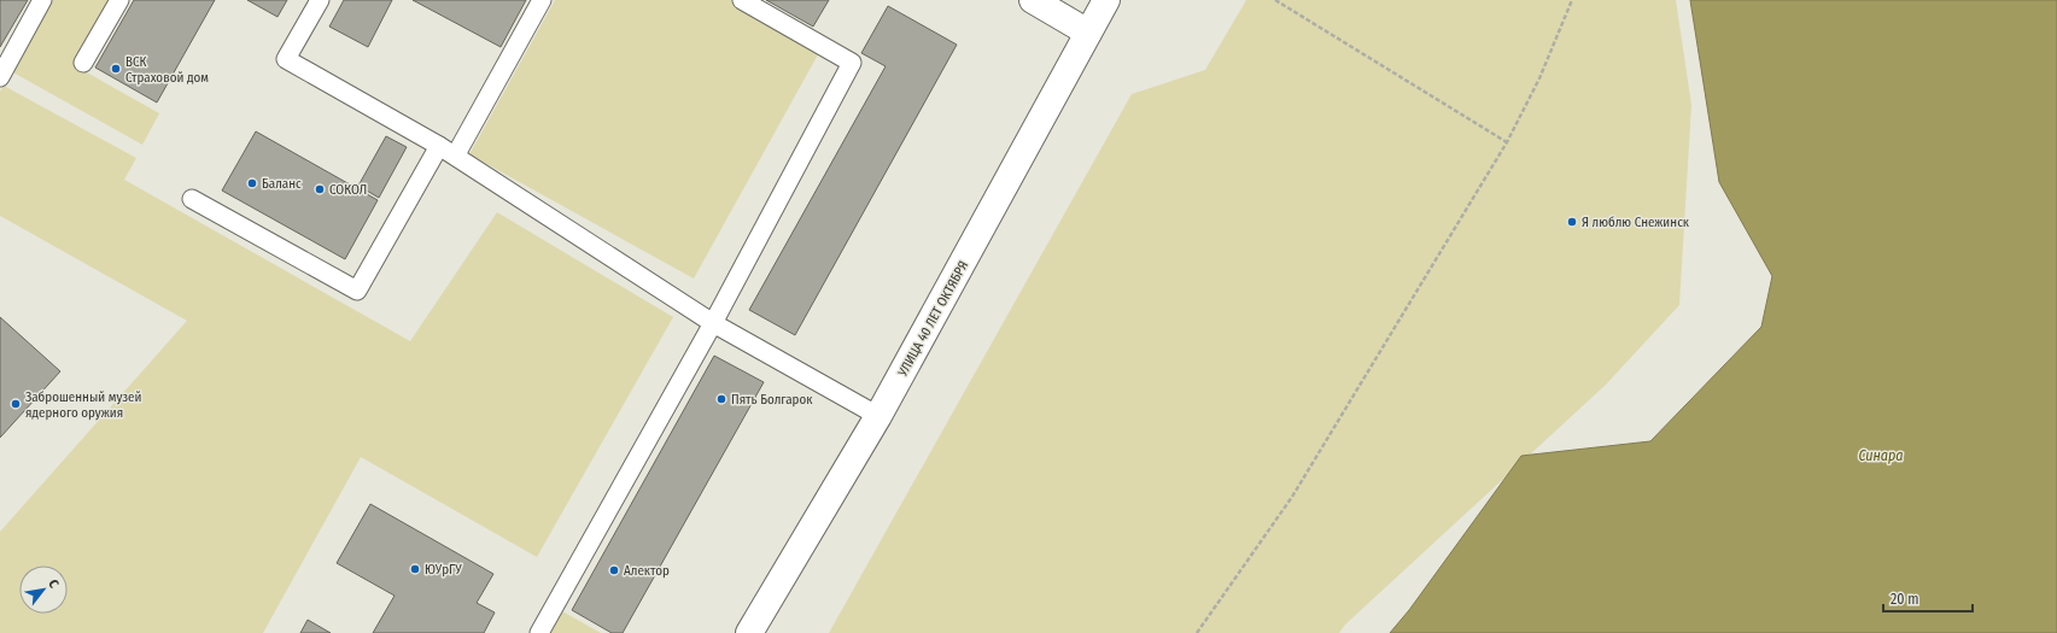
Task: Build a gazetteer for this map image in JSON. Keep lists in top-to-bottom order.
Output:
{
  "streets": {
    "street": ["УЛИЦА 40 ЛЕТ ОКТЯБРЯ"]
  },
  "water": ["Синара"],
  "places": [
    "ВСК Страховой дом",
    "Баланс",
    "СОКОЛ",
    "Я люблю Снежинск",
    "Пять Болгарок",
    "Заброшенный музей ядерного оружия",
    "ЮУрГУ",
    "Алектор"
  ],
  "scale_bar": "20 m",
  "north": "top right"
}
